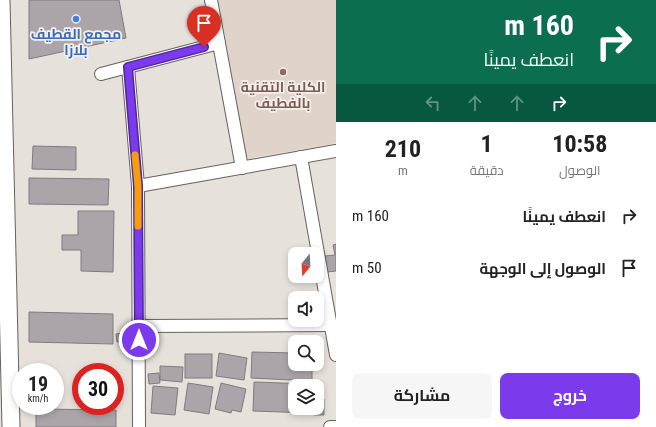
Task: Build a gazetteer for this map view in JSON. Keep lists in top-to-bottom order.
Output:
{
  "places": ["مجمع القطيف بلازا", "الكلية التقنية بالفطيف"],
  "north": "bottom",
  "page": {
    "turn": ["160 m", "انعطف يمينًا"],
    "eta": [
      "10:58",
      "الوصول",
      "1",
      "دقيقة",
      "210",
      "m"
    ],
    "list": [
      {
        "name": "انعطف يمينًا",
        "value": "160 m"
      },
      {
        "name": "الوصول إلى الوجهة",
        "value": "50 m"
      }
    ],
    "speed": "19 km/h",
    "limit": "30",
    "buttons": ["خروج", "مشاركة"]
  }
}
